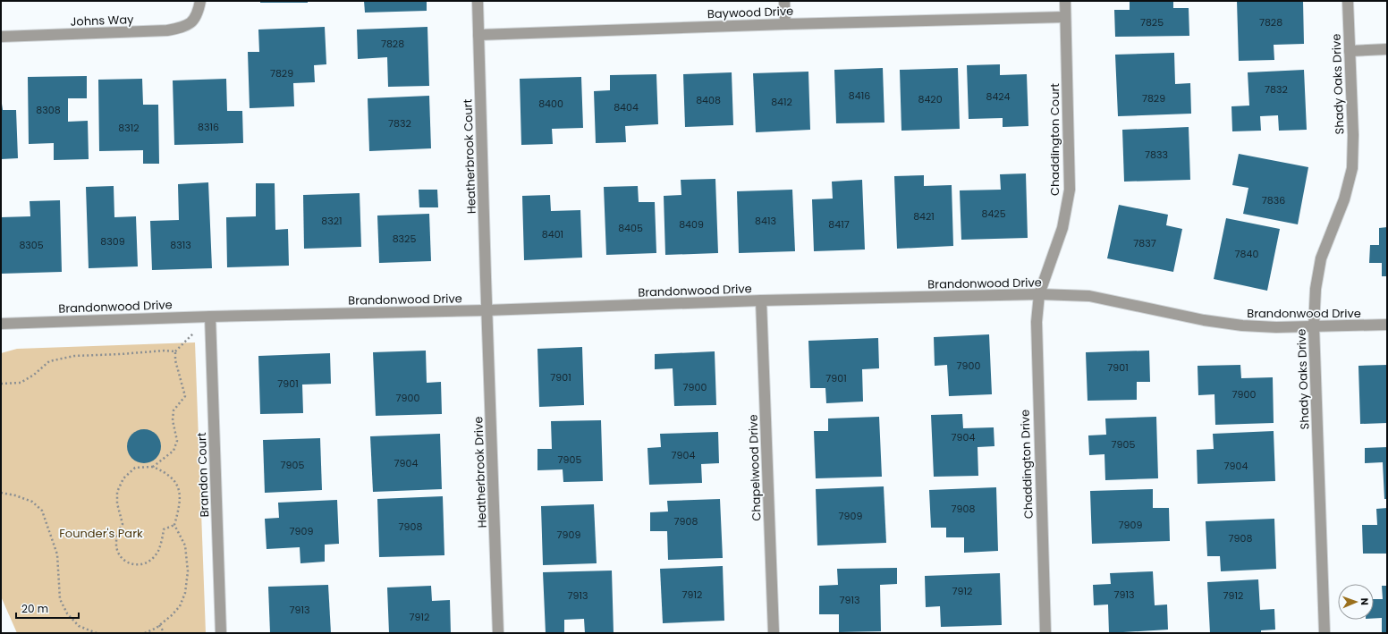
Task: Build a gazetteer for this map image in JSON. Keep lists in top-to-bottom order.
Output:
{
  "streets": {
    "street": [
      "Baywood Drive",
      "Johns Way",
      "Shady Oaks Drive",
      "Chaddington Court",
      "Heatherbrook Court",
      "Brandonwood Drive",
      "Chaddington Drive",
      "Chapelwood Drive",
      "Heatherbrook Drive",
      "Brandon Court"
    ]
  },
  "crossings": [
    ["Baywood Drive", "Chaddington Court"],
    ["Baywood Drive", "Heatherbrook Court"],
    ["Shady Oaks Drive", "Brandonwood Drive"],
    ["Chaddington Court", "Brandonwood Drive"],
    ["Chaddington Court", "Chaddington Drive"],
    ["Heatherbrook Court", "Brandonwood Drive"],
    ["Heatherbrook Court", "Heatherbrook Drive"],
    ["Brandonwood Drive", "Chaddington Drive"],
    ["Brandonwood Drive", "Chapelwood Drive"],
    ["Brandonwood Drive", "Heatherbrook Drive"],
    ["Brandonwood Drive", "Brandon Court"]
  ],
  "parks": ["Founder's Park"],
  "house_numbers": [
    "7825",
    "7828",
    "7828",
    "7829",
    "7832",
    "8416",
    "8424",
    "7829",
    "8420",
    "8408",
    "8412",
    "8400",
    "8404",
    "8308",
    "7832",
    "8316",
    "8312",
    "7833",
    "7836",
    "8425",
    "8421",
    "8321",
    "8413",
    "8409",
    "8417",
    "8405",
    "8401",
    "8325",
    "8309",
    "7837",
    "8305",
    "8313",
    "7840",
    "7900",
    "7901",
    "7901",
    "7901",
    "7901",
    "7900",
    "7900",
    "7900",
    "7904",
    "7905",
    "7904",
    "7905",
    "7904",
    "7905",
    "7904",
    "7908",
    "7909",
    "7908",
    "7909",
    "7908",
    "7909",
    "7909",
    "7908",
    "7912",
    "7912",
    "7913",
    "7913",
    "7912",
    "7913",
    "7913",
    "7912"
  ],
  "scale_bar": "20 m",
  "north": "right"
}
